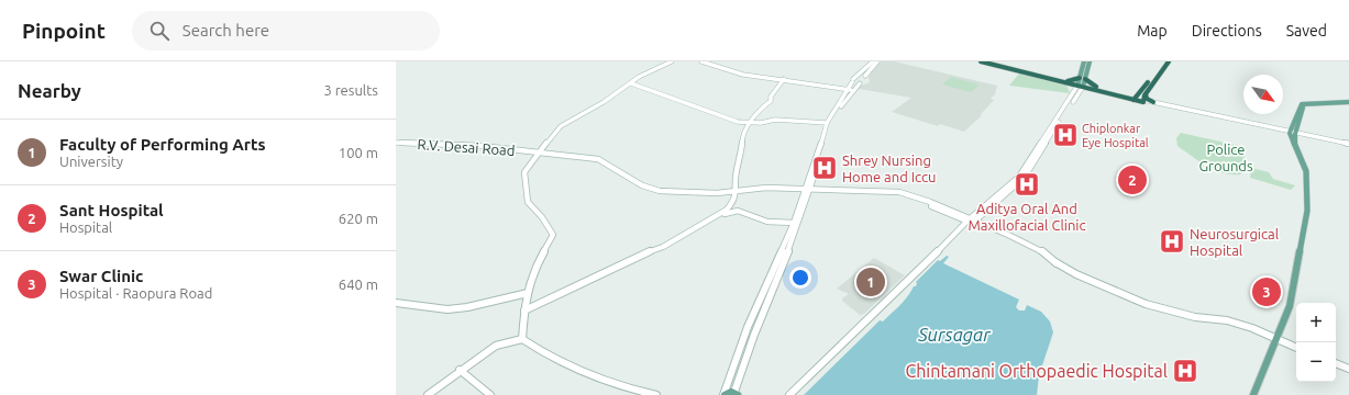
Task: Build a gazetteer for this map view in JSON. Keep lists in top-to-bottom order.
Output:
{
  "streets": {
    "street": ["R.V. Desai Road"]
  },
  "water": ["Sursagar"],
  "parks": ["Police Grounds"],
  "places": {
    "hospital": [
      "Chiplonkar Eye Hospital",
      "Shrey Nursing Home and Iccu",
      "Aditya Oral And Maxillofacial Clinic",
      "Neurosurgical Hospital",
      "Chintamani Orthopaedic Hospital"
    ]
  },
  "north": "bottom right",
  "page": {
    "header": "Pinpoint",
    "search": "Search here",
    "nav": ["Map", "Directions", "Saved"],
    "heading": ["Nearby", "3 results"],
    "list": [
      {
        "mark": "1",
        "name": "Faculty of Performing Arts",
        "note": "University",
        "value": "100 m"
      },
      {
        "mark": "2",
        "name": "Sant Hospital",
        "note": "Hospital",
        "value": "620 m"
      },
      {
        "mark": "3",
        "name": "Swar Clinic",
        "note": "Hospital · Raopura Road",
        "value": "640 m"
      }
    ],
    "pins": ["2", "1", "3"],
    "map_buttons": ["+", "−"]
  }
}
